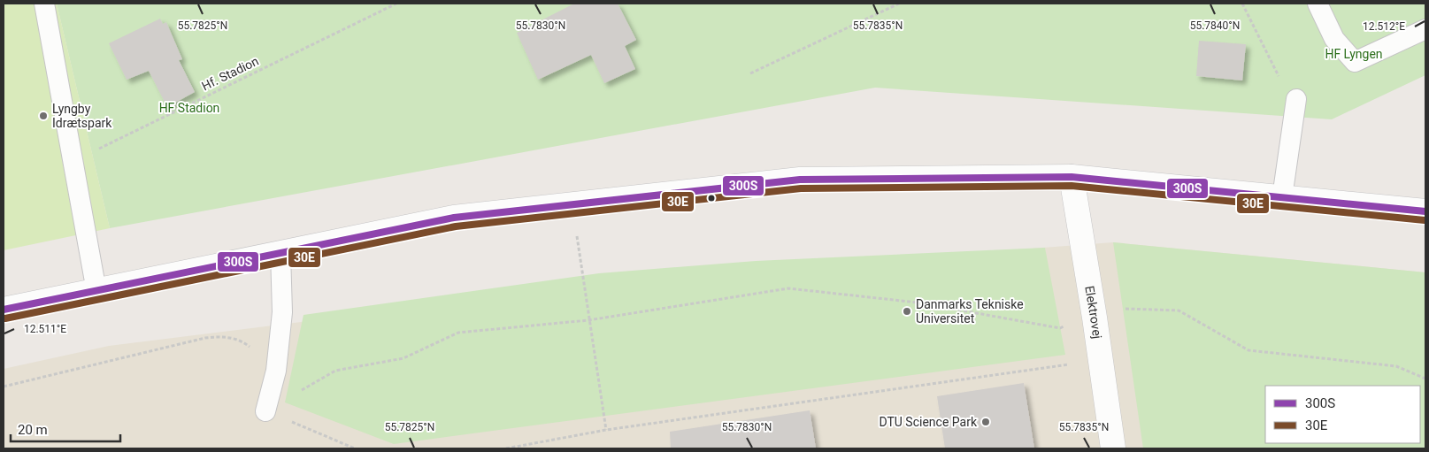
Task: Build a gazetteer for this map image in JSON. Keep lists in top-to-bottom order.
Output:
{
  "streets": {
    "street": ["Elektrovej"],
    "path": ["Hf. Stadion"]
  },
  "parks": ["HF Lyngen", "HF Stadion"],
  "places": ["Lyngby Idrætspark", "Danmarks Tekniske Universitet", "DTU Science Park"],
  "lines": ["transit line 300S", "transit line 30E"],
  "legend": ["300S", "30E"],
  "scale_bar": "20 m",
  "coordinates": [
    "55.7825°N",
    "55.7830°N",
    "55.7835°N",
    "55.7840°N",
    "12.512°E",
    "12.511°E"
  ]
}
